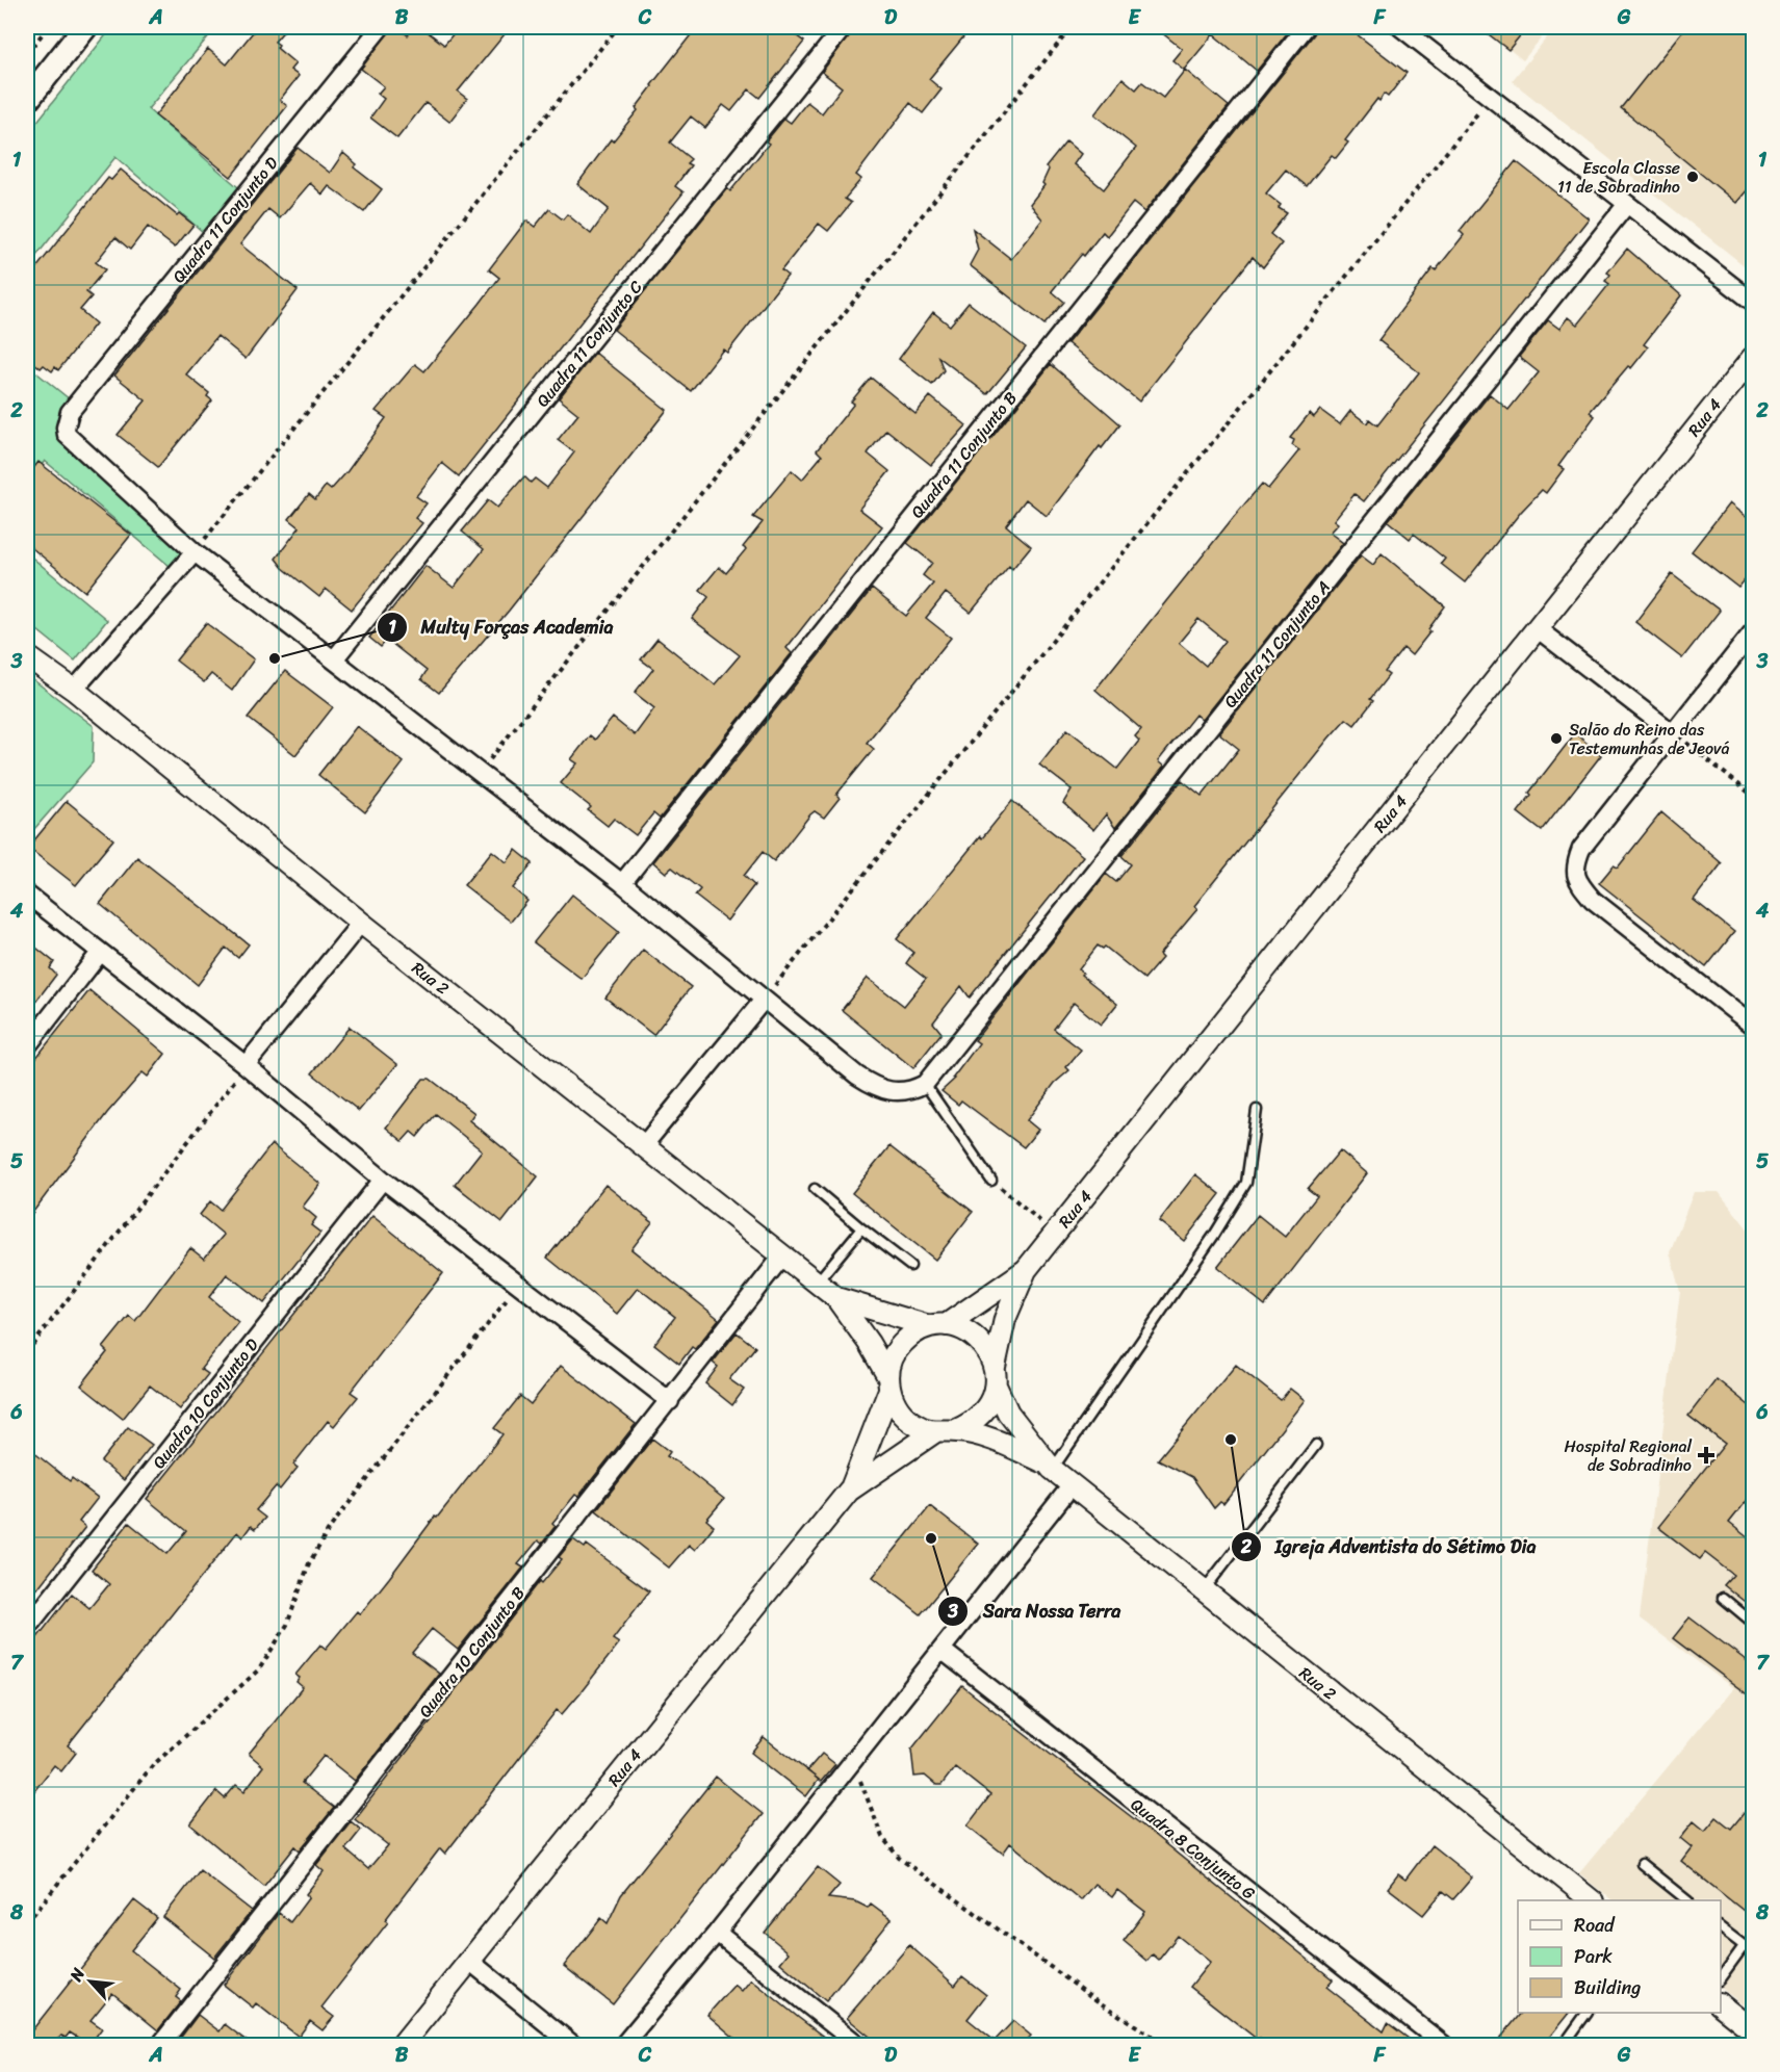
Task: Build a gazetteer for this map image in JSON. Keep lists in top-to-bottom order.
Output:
{
  "streets": {
    "street": [
      "Quadra 11 Conjunto D",
      "Quadra 11 Conjunto C",
      "Rua 4",
      "Quadra 11 Conjunto B",
      "Quadra 11 Conjunto A",
      "Rua 2",
      "Quadra 10 Conjunto D",
      "Quadra 10 Conjunto B",
      "Quadra 8 Conjunto G"
    ]
  },
  "crossings": [
    ["Rua 2", "Quadra 10 Conjunto B"]
  ],
  "places": {
    "other": [
      "Escola Classe 11 de Sobradinho",
      "Multy Forças Academia",
      "Salão do Reino das Testemunhas de Jeová",
      "Igreja Adventista do Sétimo Dia",
      "Sara Nossa Terra"
    ],
    "health": ["Hospital Regional de Sobradinho"]
  },
  "legend": ["Road", "Park", "Building"],
  "north": "top left",
  "grid": {
    "columns": [
      "A",
      "B",
      "C",
      "D",
      "E",
      "F",
      "G"
    ],
    "rows": [
      "1",
      "2",
      "3",
      "4",
      "5",
      "6",
      "7",
      "8"
    ]
  }
}
